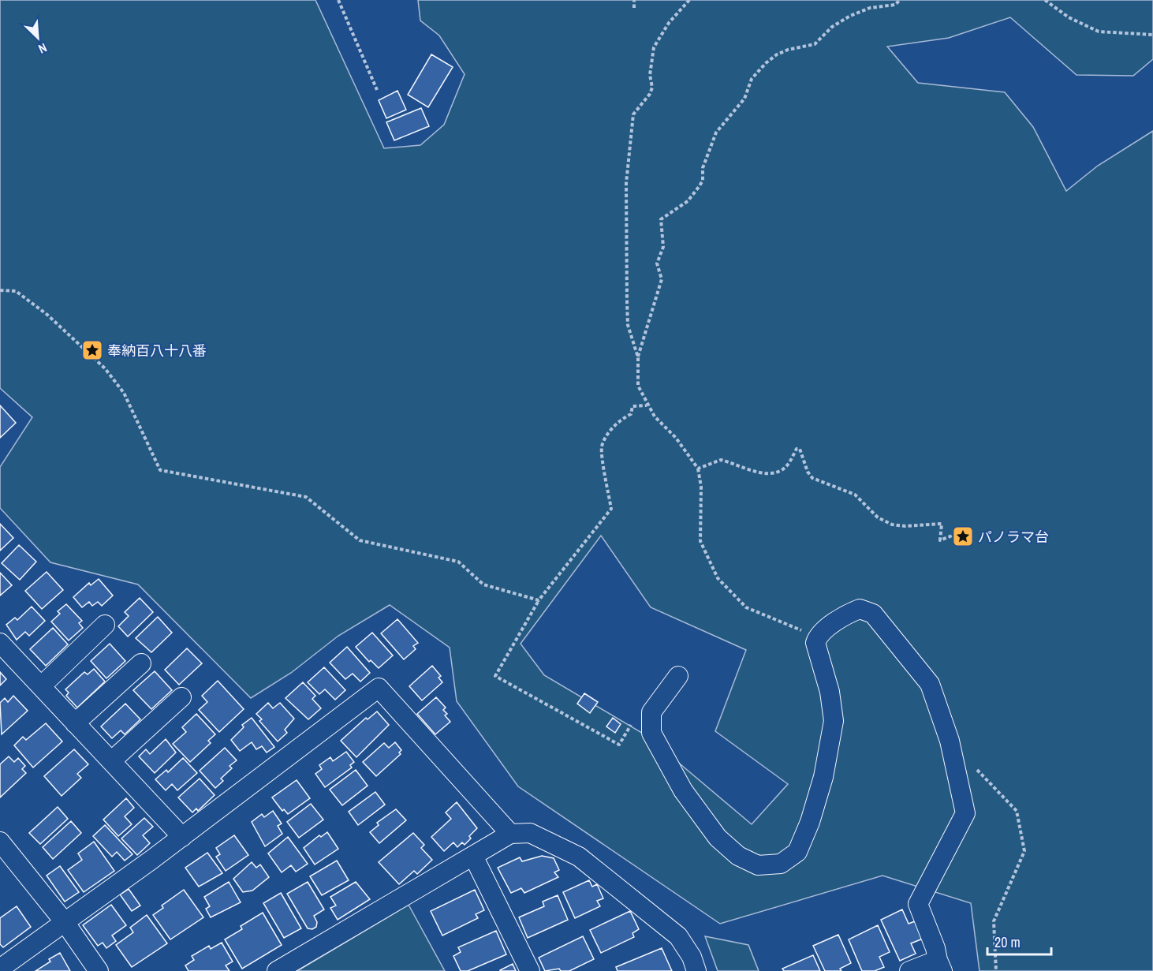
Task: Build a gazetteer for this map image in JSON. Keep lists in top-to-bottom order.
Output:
{
  "places": {
    "place": ["奉納百八十八番", "パノラマ台"]
  },
  "scale_bar": "20 m",
  "north": "bottom right"
}
